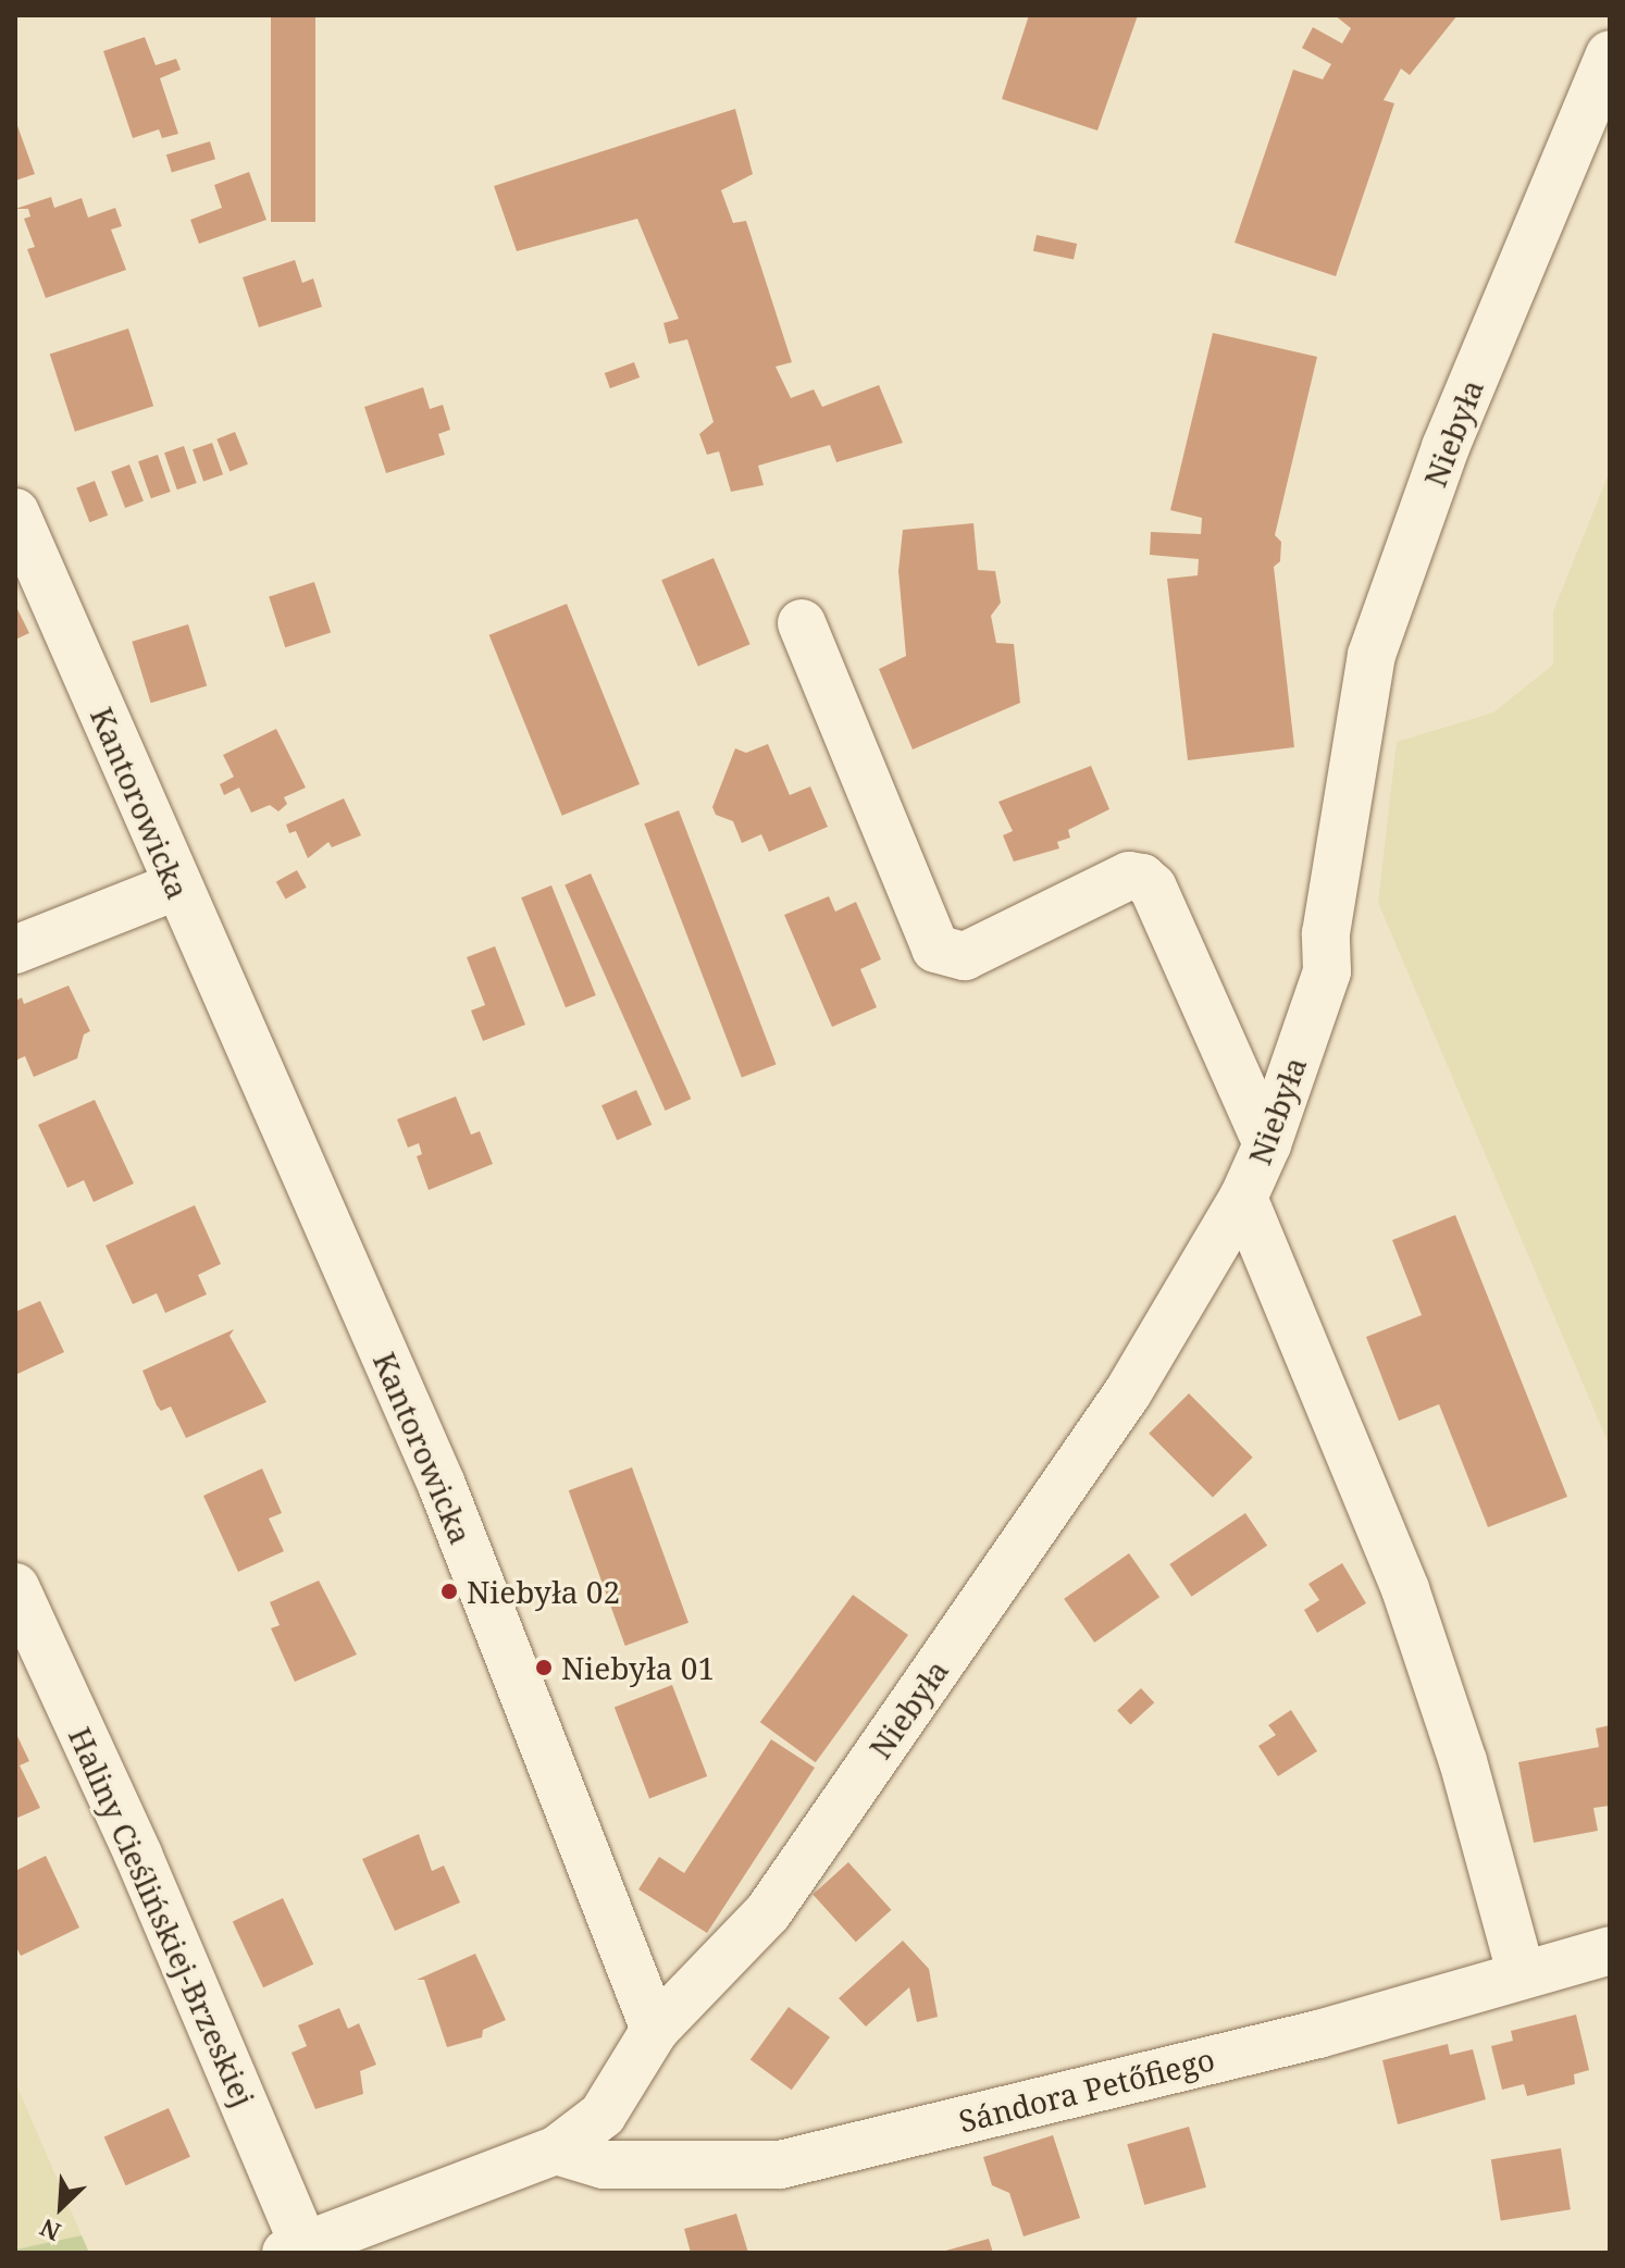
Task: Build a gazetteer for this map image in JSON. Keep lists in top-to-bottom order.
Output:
{
  "streets": {
    "street": [
      "Niebyła",
      "Kantorowicka",
      "Haliny Cieślińskiej-Brzeskiej",
      "Sándora Petőfiego"
    ]
  },
  "crossings": [
    ["Niebyła", "Kantorowicka"]
  ],
  "places": ["Niebyła 02", "Niebyła 01"],
  "north": "bottom left"
}
